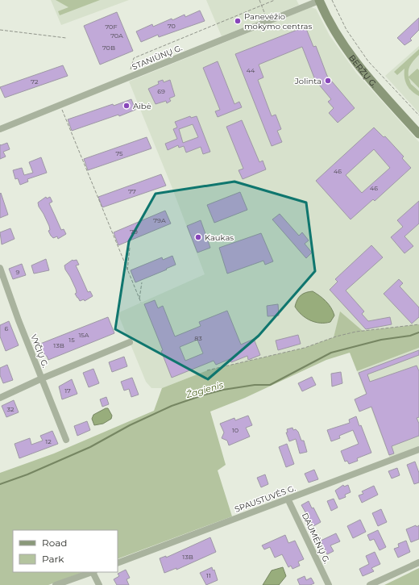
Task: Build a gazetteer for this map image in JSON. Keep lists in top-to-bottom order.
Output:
{
  "streets": {
    "main road": ["BERŽŲ G."],
    "street": [
      "STANIŪNŲ G.",
      "VYČIŲ G.",
      "SPAUSTUVĖS G.",
      "DAUMĖNŲ G."
    ]
  },
  "crossings": [
    ["STANIŪNŲ G.", "BERŽŲ G."],
    ["SPAUSTUVĖS G.", "DAUMĖNŲ G."]
  ],
  "water": ["Žagienis"],
  "places": [
    "Panevėžio mokymo centras",
    "Jolinta",
    "Aibė",
    "Kaukas"
  ],
  "house_numbers": [
    "70",
    "70F",
    "70A",
    "70B",
    "44",
    "72",
    "69",
    "75",
    "46",
    "46",
    "77",
    "79A",
    "79",
    "9",
    "6",
    "15A",
    "83",
    "15",
    "13B",
    "17",
    "32",
    "10",
    "12",
    "13B",
    "11"
  ],
  "legend": ["Road", "Park"]
}
